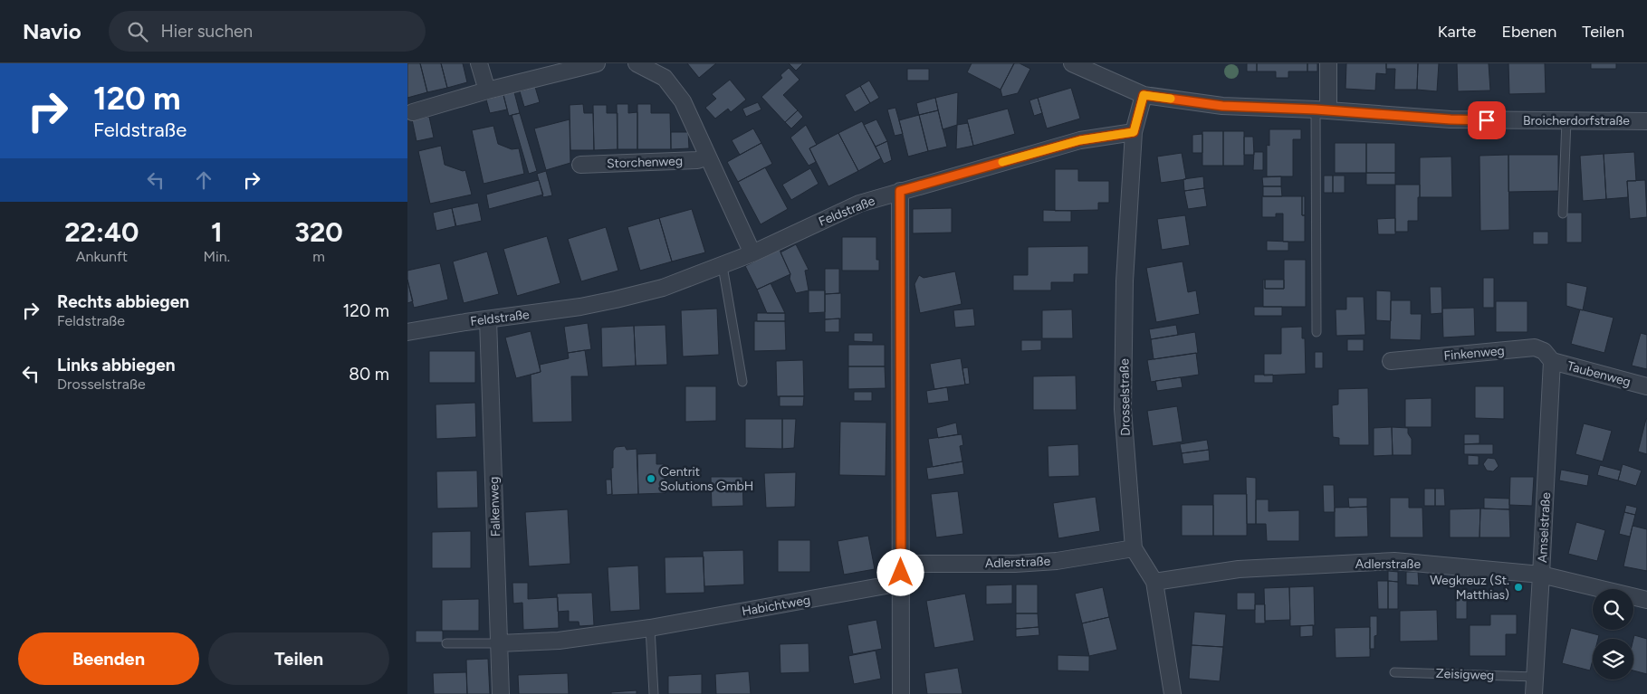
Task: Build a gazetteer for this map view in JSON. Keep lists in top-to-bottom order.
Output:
{
  "streets": {
    "street": [
      "Broicherdorfstraße",
      "Storchenweg",
      "Feldstraße",
      "Finkenweg",
      "Taubenweg",
      "Drosselstraße",
      "Falkenweg",
      "Amselstraße",
      "Adlerstraße",
      "Habichtweg"
    ],
    "lane": ["Zeisigweg"]
  },
  "crossings": [
    ["Broicherdorfstraße", "Drosselstraße"],
    ["Feldstraße", "Drosselstraße"],
    ["Feldstraße", "Falkenweg"],
    ["Finkenweg", "Taubenweg"],
    ["Finkenweg", "Amselstraße"],
    ["Taubenweg", "Amselstraße"],
    ["Drosselstraße", "Adlerstraße"],
    ["Falkenweg", "Habichtweg"],
    ["Amselstraße", "Adlerstraße"],
    ["Amselstraße", "Zeisigweg"]
  ],
  "places": ["Centrit Solutions GmbH", "Wegkreuz (St. Matthias)"],
  "page": {
    "header": "Navio",
    "search": "Hier suchen",
    "nav": ["Karte", "Ebenen", "Teilen"],
    "turn": ["120 m", "Feldstraße"],
    "eta": [
      "22:40",
      "Ankunft",
      "1",
      "Min.",
      "320",
      "m"
    ],
    "list": [
      {
        "name": "Rechts abbiegen",
        "note": "Feldstraße",
        "value": "120 m"
      },
      {
        "name": "Links abbiegen",
        "note": "Drosselstraße",
        "value": "80 m"
      }
    ],
    "buttons": ["Beenden", "Teilen"]
  }
}
